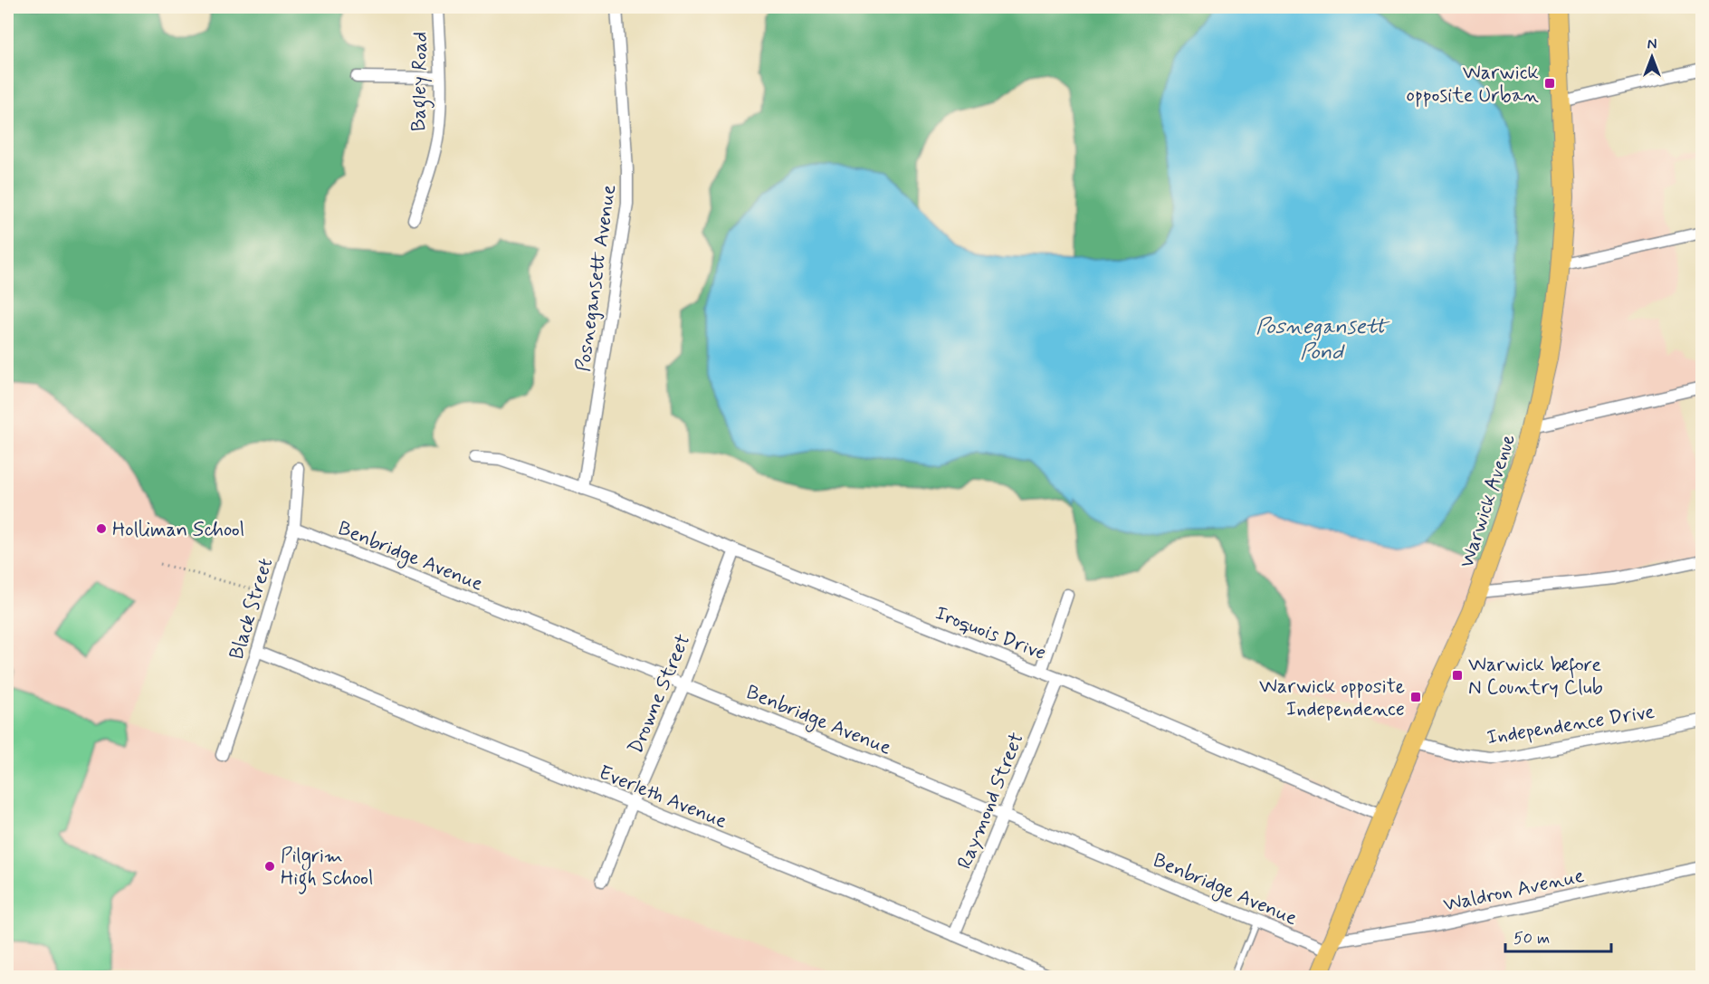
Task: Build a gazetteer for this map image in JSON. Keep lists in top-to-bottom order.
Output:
{
  "streets": {
    "main road": ["Warwick Avenue"],
    "street": [
      "Bagley Road",
      "Posnegansett Avenue",
      "Benbridge Avenue",
      "Black Street",
      "Iroquois Drive",
      "Drowne Street",
      "Independence Drive",
      "Everleth Avenue",
      "Raymond Street",
      "Waldron Avenue"
    ]
  },
  "crossings": [
    ["Posnegansett Avenue", "Iroquois Drive"],
    ["Warwick Avenue", "Benbridge Avenue"],
    ["Warwick Avenue", "Iroquois Drive"],
    ["Warwick Avenue", "Independence Drive"],
    ["Warwick Avenue", "Waldron Avenue"],
    ["Benbridge Avenue", "Black Street"],
    ["Benbridge Avenue", "Drowne Street"],
    ["Benbridge Avenue", "Raymond Street"],
    ["Benbridge Avenue", "Waldron Avenue"],
    ["Black Street", "Everleth Avenue"],
    ["Iroquois Drive", "Drowne Street"],
    ["Iroquois Drive", "Raymond Street"],
    ["Drowne Street", "Everleth Avenue"],
    ["Everleth Avenue", "Raymond Street"]
  ],
  "water": ["Posnegansett Pond"],
  "places": {
    "transit": ["Warwick opposite Urban", "Warwick before N Country Club", "Warwick opposite Independence"],
    "other": ["Holliman School", "Pilgrim High School"]
  },
  "scale_bar": "50 m",
  "north": "top"
}
